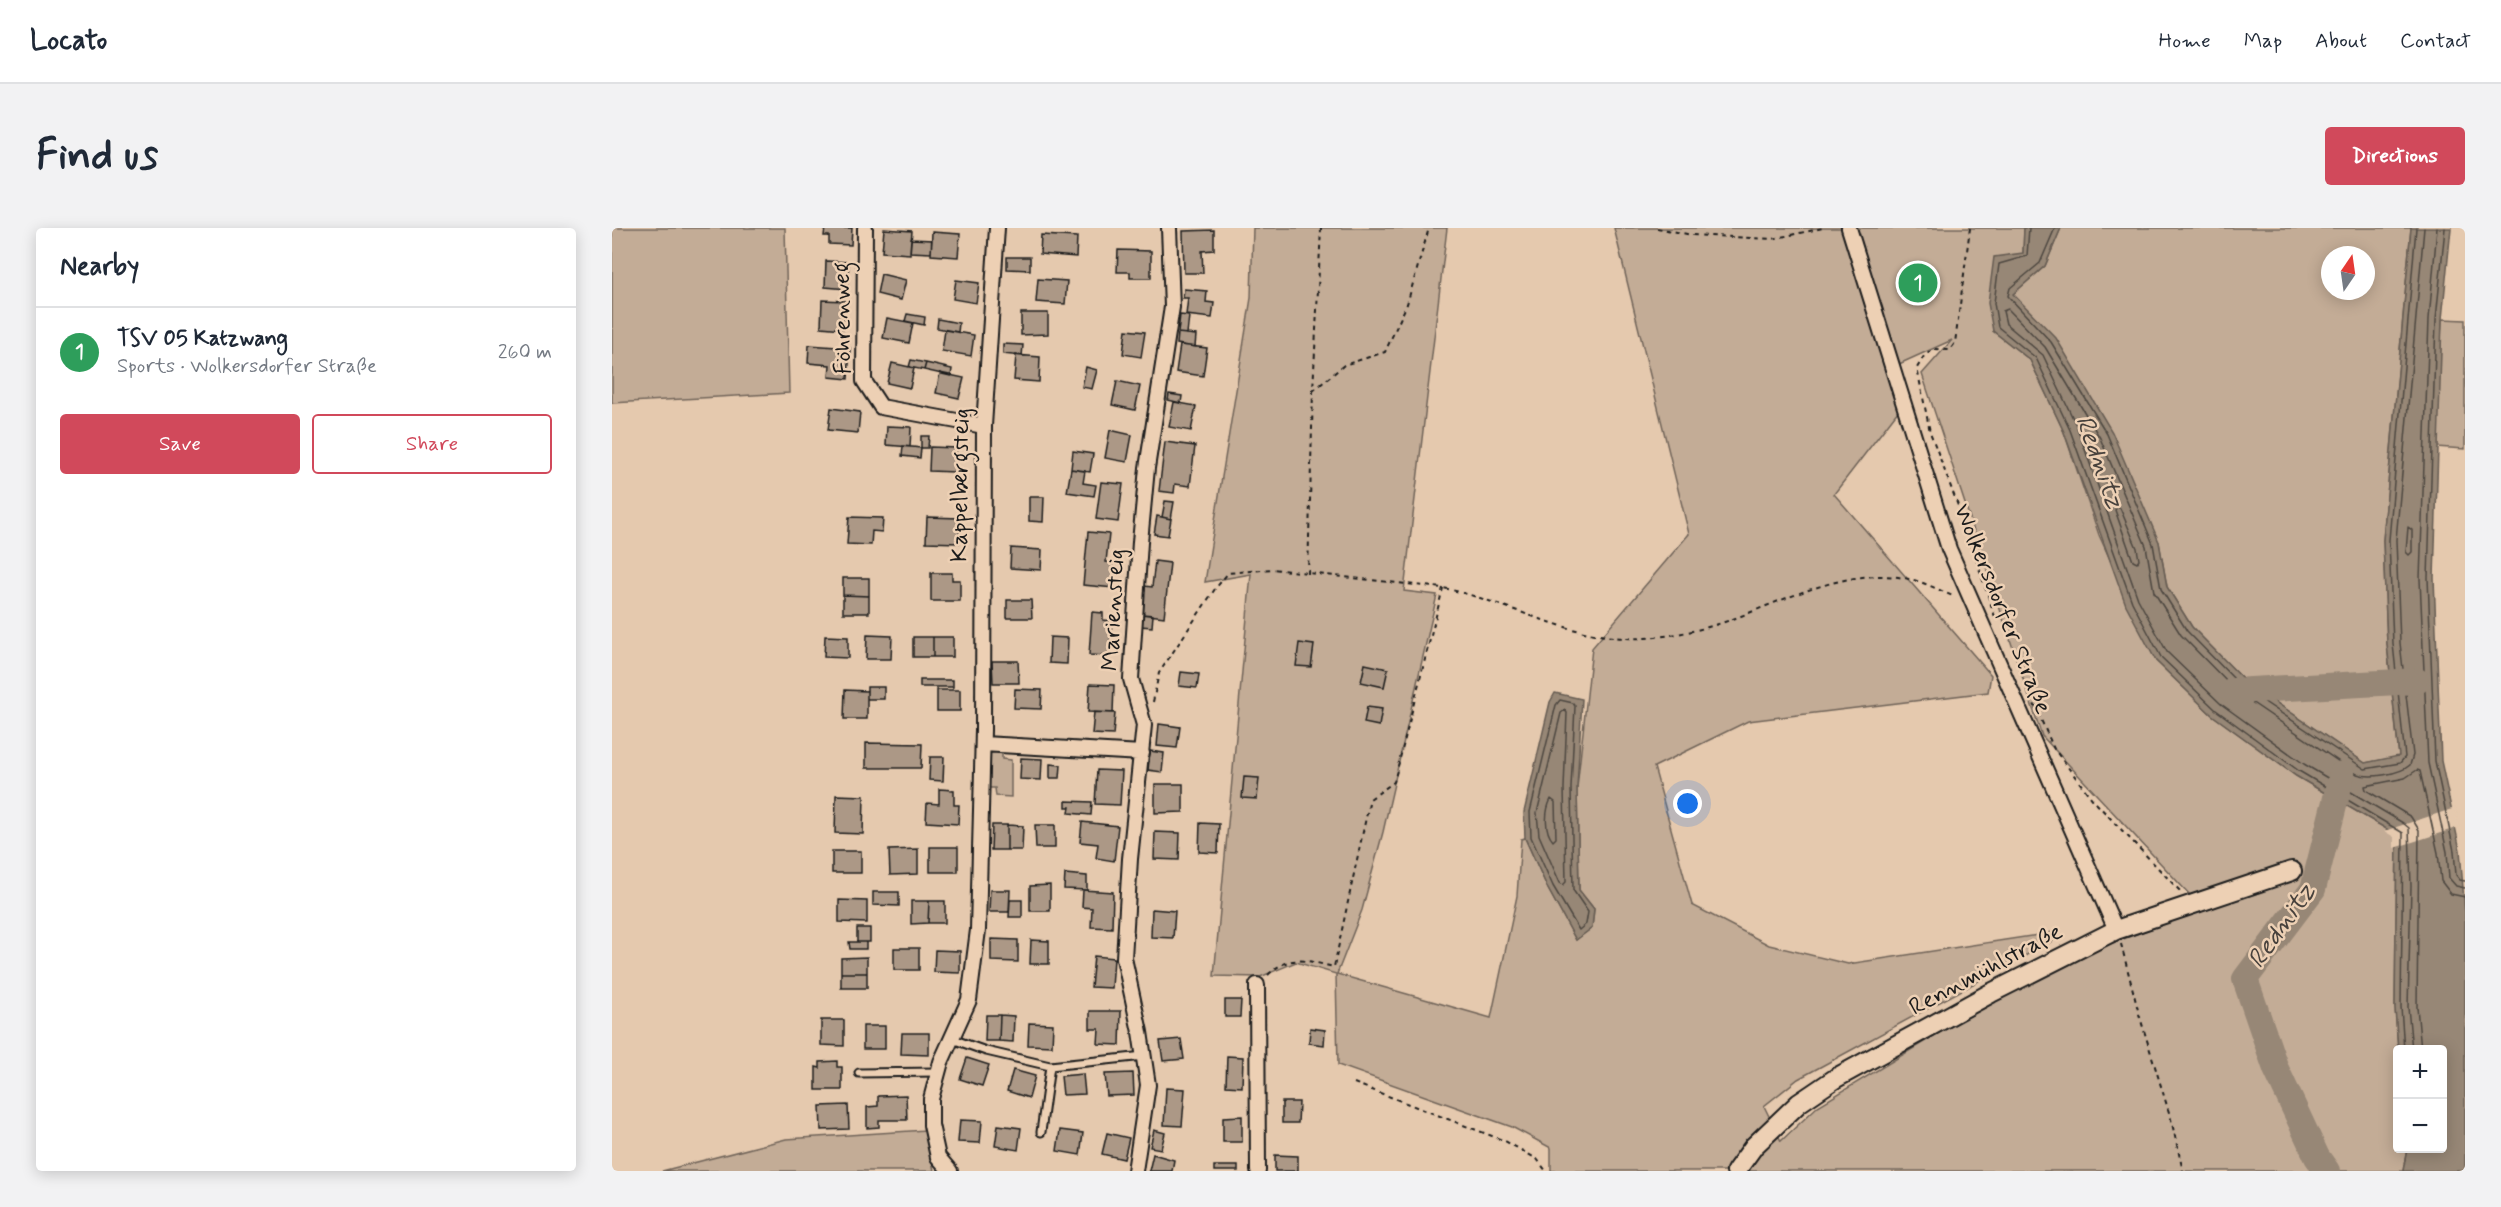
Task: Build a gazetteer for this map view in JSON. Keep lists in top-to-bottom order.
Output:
{
  "streets": {
    "main road": ["Rennmühlstraße"],
    "street": [
      "Föhrenweg",
      "Kappelbergsteig",
      "Wolkersdorfer Straße",
      "Mariensteig"
    ]
  },
  "crossings": [
    ["Föhrenweg", "Kappelbergsteig"],
    ["Wolkersdorfer Straße", "Rennmühlstraße"]
  ],
  "water": ["Rednitz"],
  "north": "top",
  "page": {
    "header": "Locato",
    "nav": [
      "Home",
      "Map",
      "About",
      "Contact"
    ],
    "buttons": [
      "Directions",
      ["Save", "Share"]
    ],
    "title": "Find us",
    "heading": "Nearby",
    "pins": "1",
    "list": [
      {
        "mark": "1",
        "name": "TSV 05 Katzwang",
        "note": "Sports · Wolkersdorfer Straße",
        "value": "260 m"
      }
    ],
    "map_buttons": ["+", "−"]
  }
}
